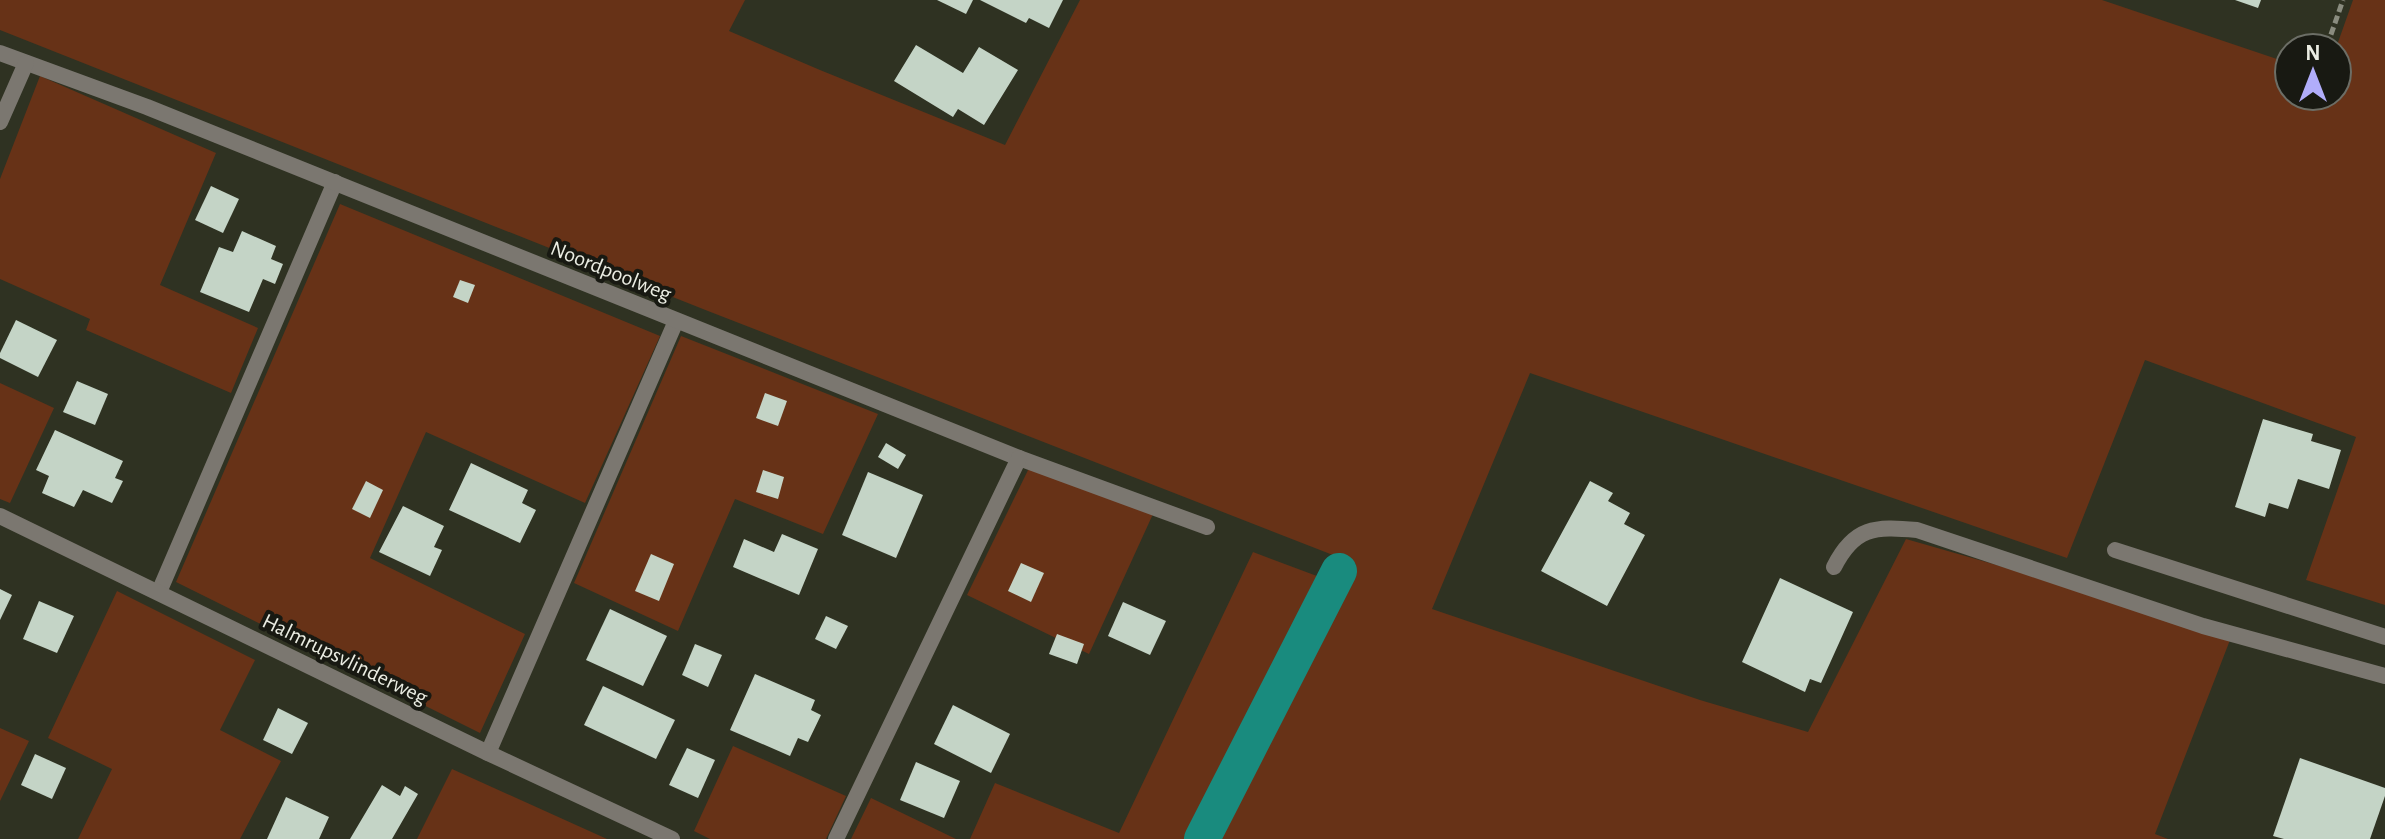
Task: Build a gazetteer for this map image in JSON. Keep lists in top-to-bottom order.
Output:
{
  "streets": {
    "street": ["Noordpoolweg", "Halmrupsvlinderweg"]
  },
  "north": "top"
}
